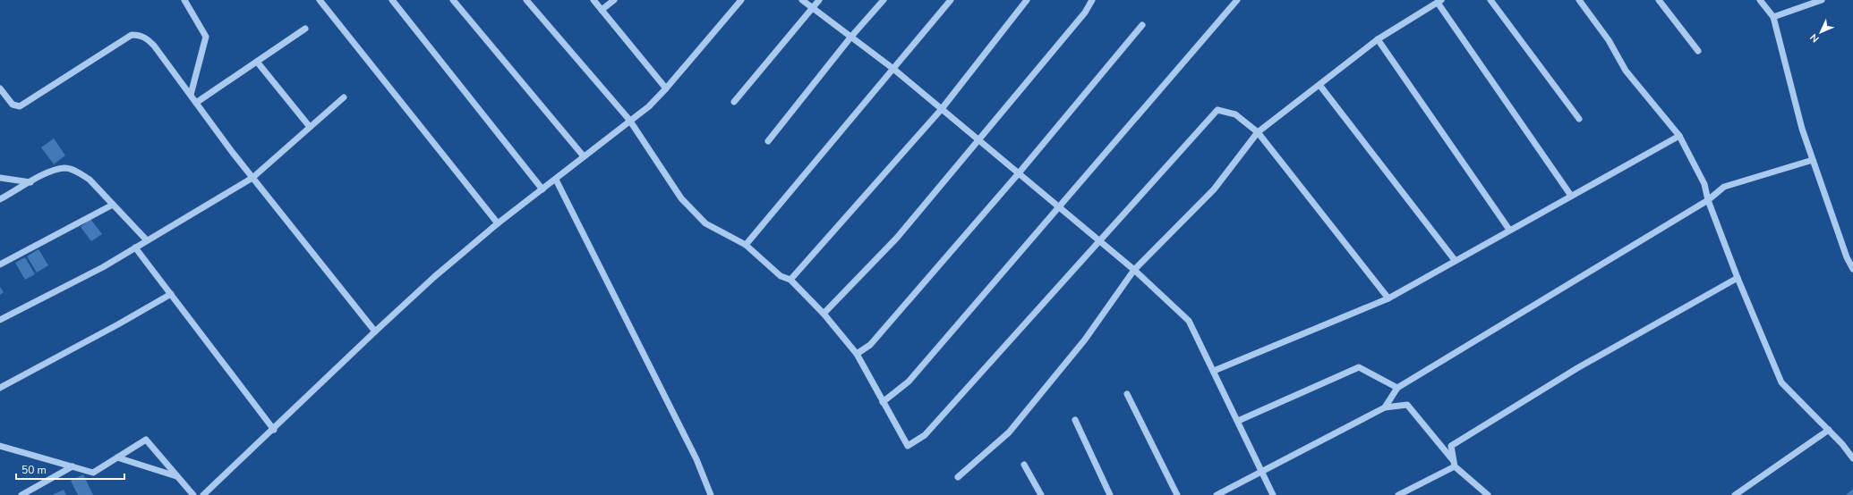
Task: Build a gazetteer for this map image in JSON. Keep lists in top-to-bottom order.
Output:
{
  "scale_bar": "50 m",
  "north": "bottom left"
}
